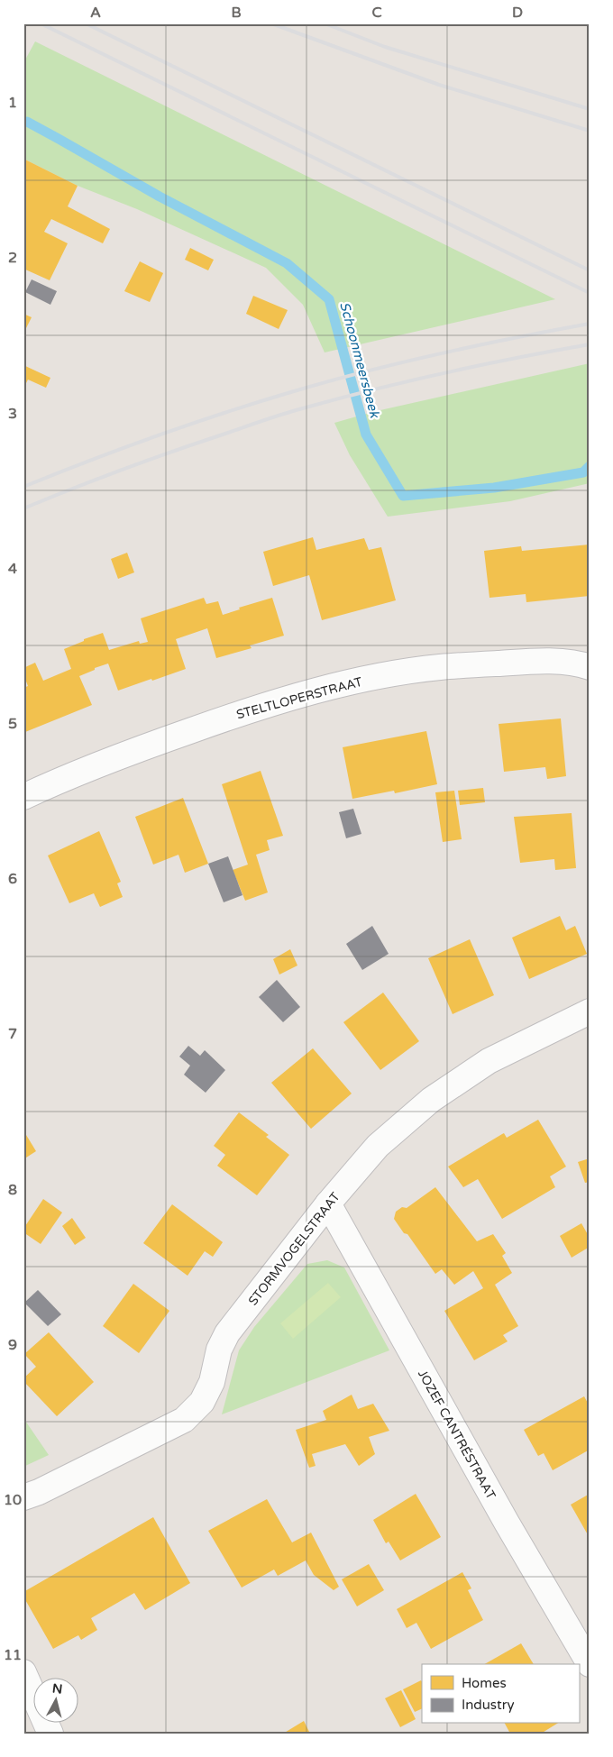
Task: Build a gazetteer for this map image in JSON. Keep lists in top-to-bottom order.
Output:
{
  "streets": {
    "street": ["STELTLOPERSTRAAT", "STORMVOGELSTRAAT", "JOZEF CANTRÉSTRAAT"]
  },
  "crossings": [
    ["STORMVOGELSTRAAT", "JOZEF CANTRÉSTRAAT"]
  ],
  "water": ["Schoonmeersbeek"],
  "legend": ["Homes", "Industry"],
  "north": "top",
  "grid": {
    "columns": [
      "A",
      "B",
      "C",
      "D"
    ],
    "rows": [
      "1",
      "2",
      "3",
      "4",
      "5",
      "6",
      "7",
      "8",
      "9",
      "10",
      "11"
    ]
  }
}
